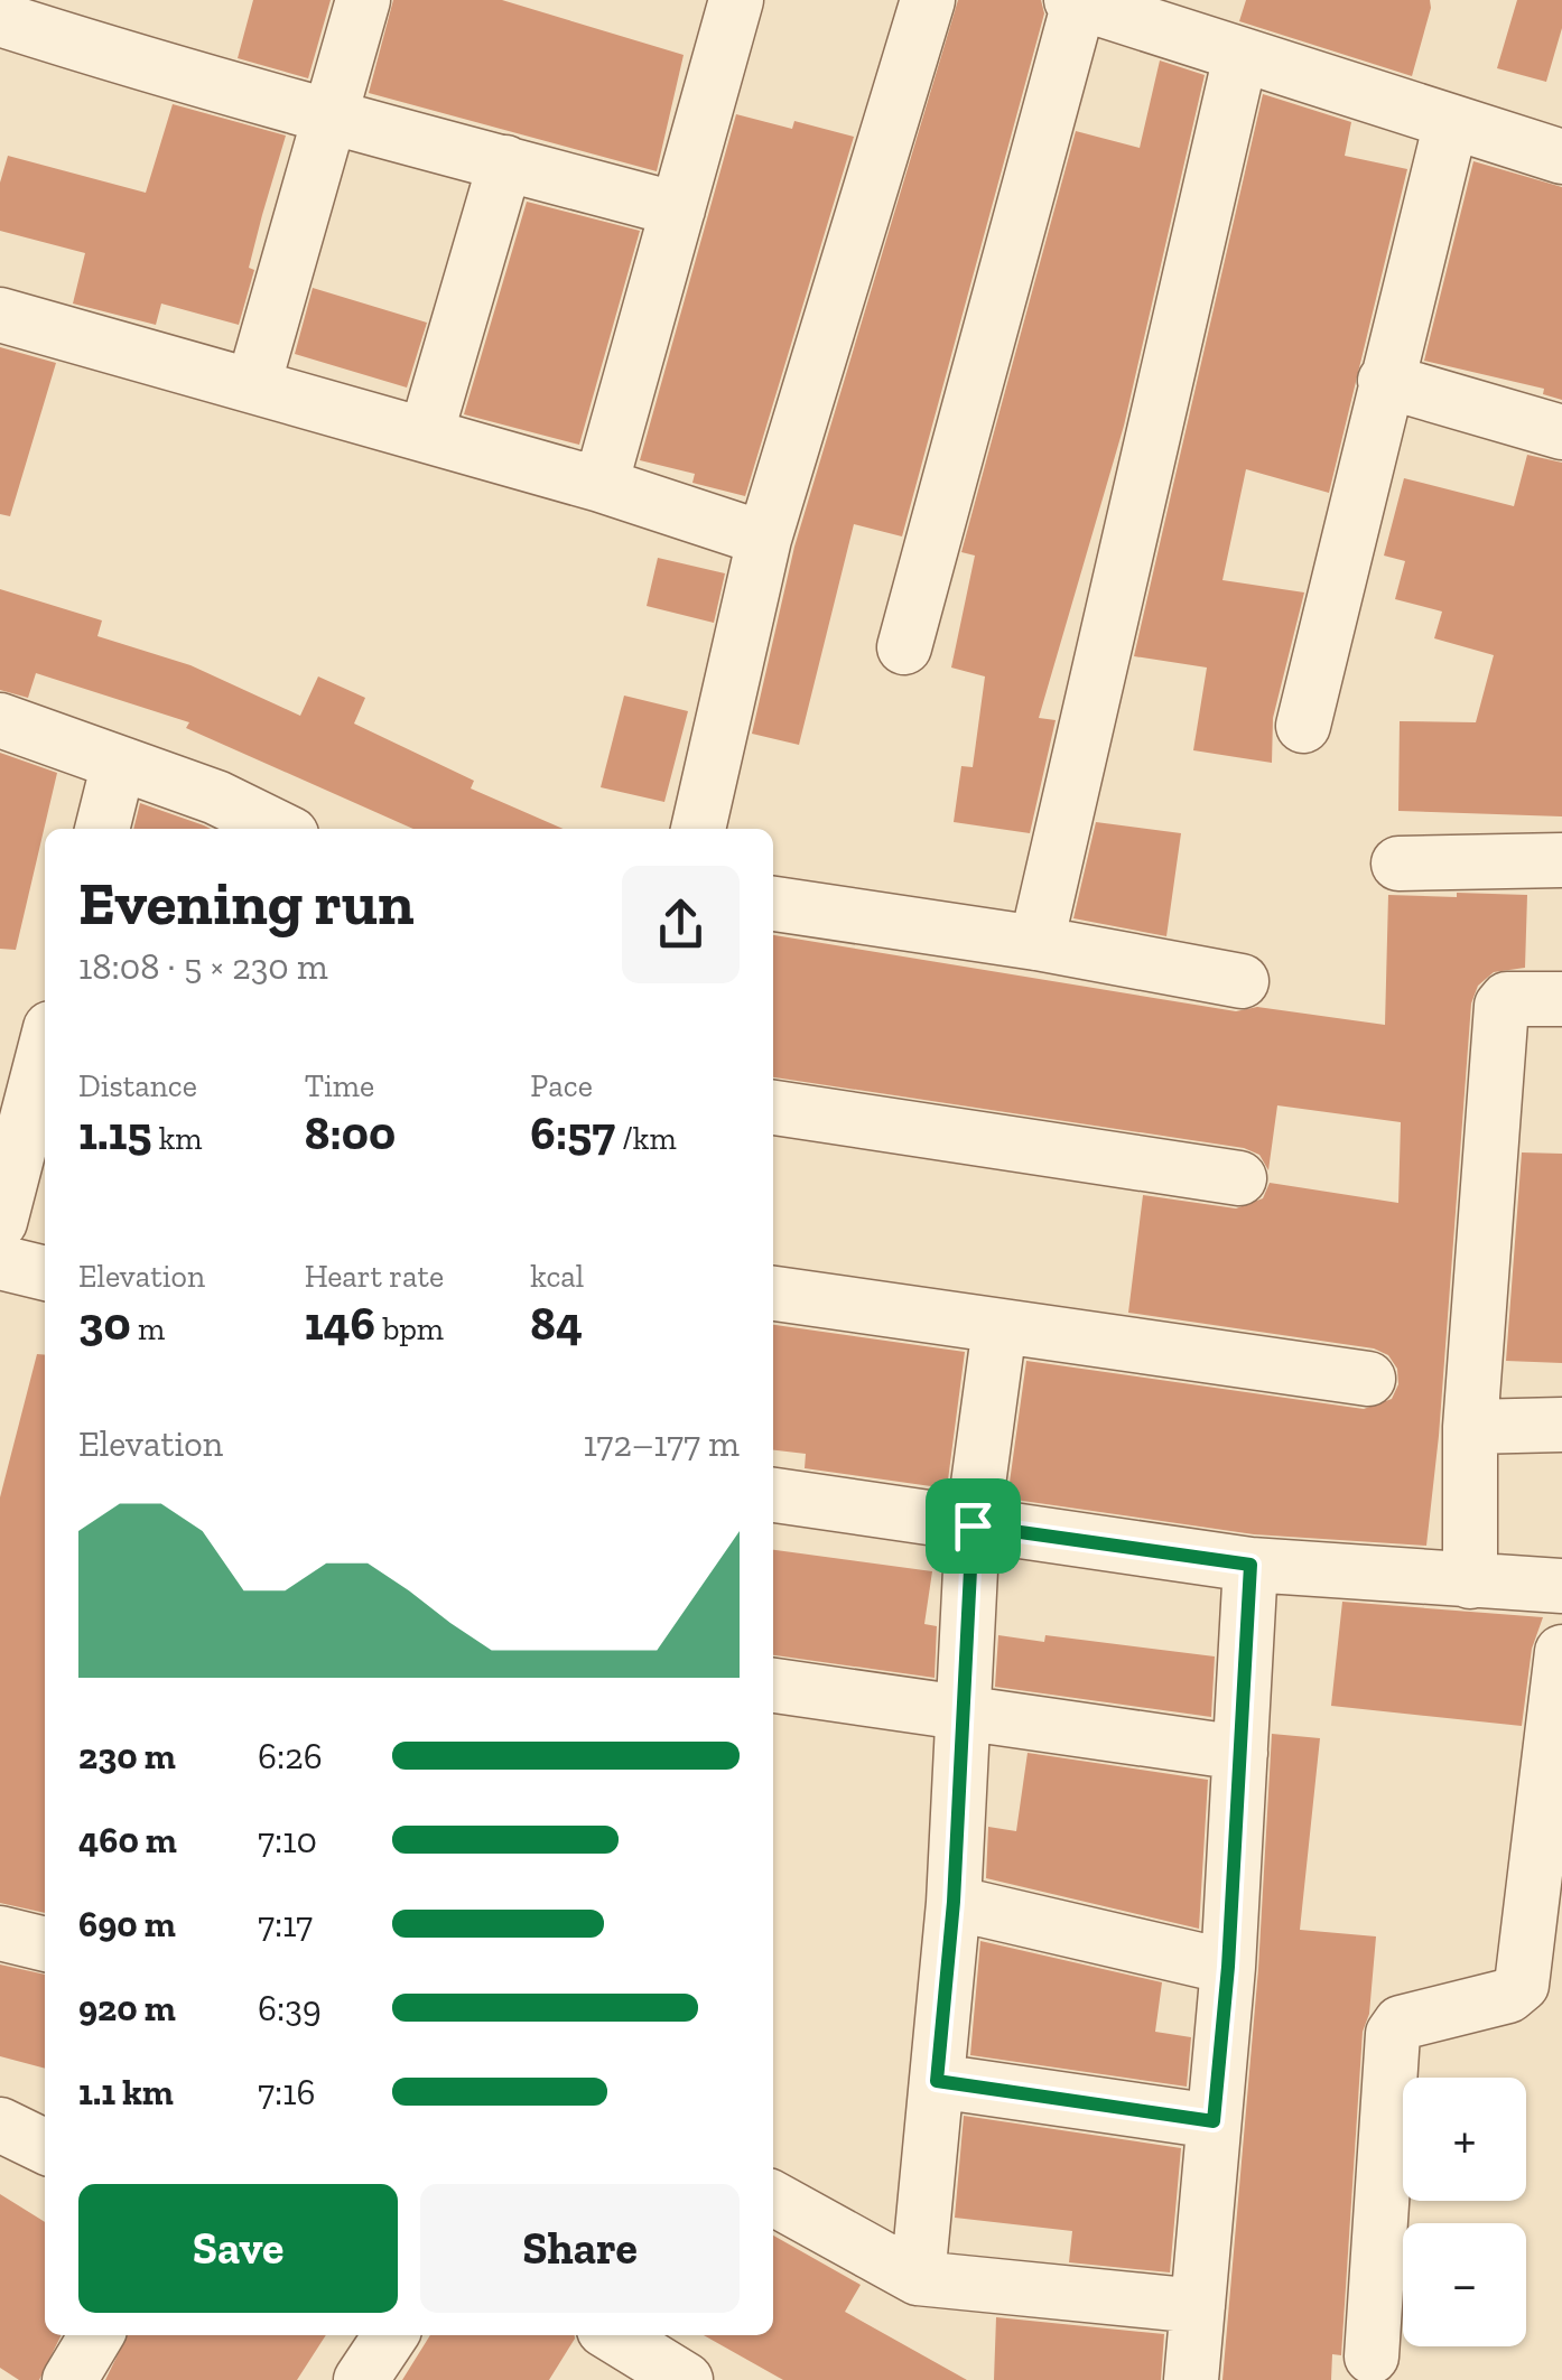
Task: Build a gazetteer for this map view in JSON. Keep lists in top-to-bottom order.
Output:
{
  "page": {
    "heading": ["Evening run", "18:08 · 5 × 230 m"],
    "stats": [
      ["Distance", "1.15 km"],
      ["Time", "8:00"],
      ["Pace", "6:57 /km"],
      ["Elevation", "30 m"],
      ["Heart rate", "146 bpm"],
      ["kcal", "84"]
    ],
    "chart": ["Elevation", "172–177 m"],
    "list": [
      {
        "name": "230 m",
        "note": "6:26"
      },
      {
        "name": "460 m",
        "note": "7:10"
      },
      {
        "name": "690 m",
        "note": "7:17"
      },
      {
        "name": "920 m",
        "note": "6:39"
      },
      {
        "name": "1.1 km",
        "note": "7:16"
      }
    ],
    "map_buttons": ["+", "−"],
    "buttons": ["Save", "Share"]
  }
}
